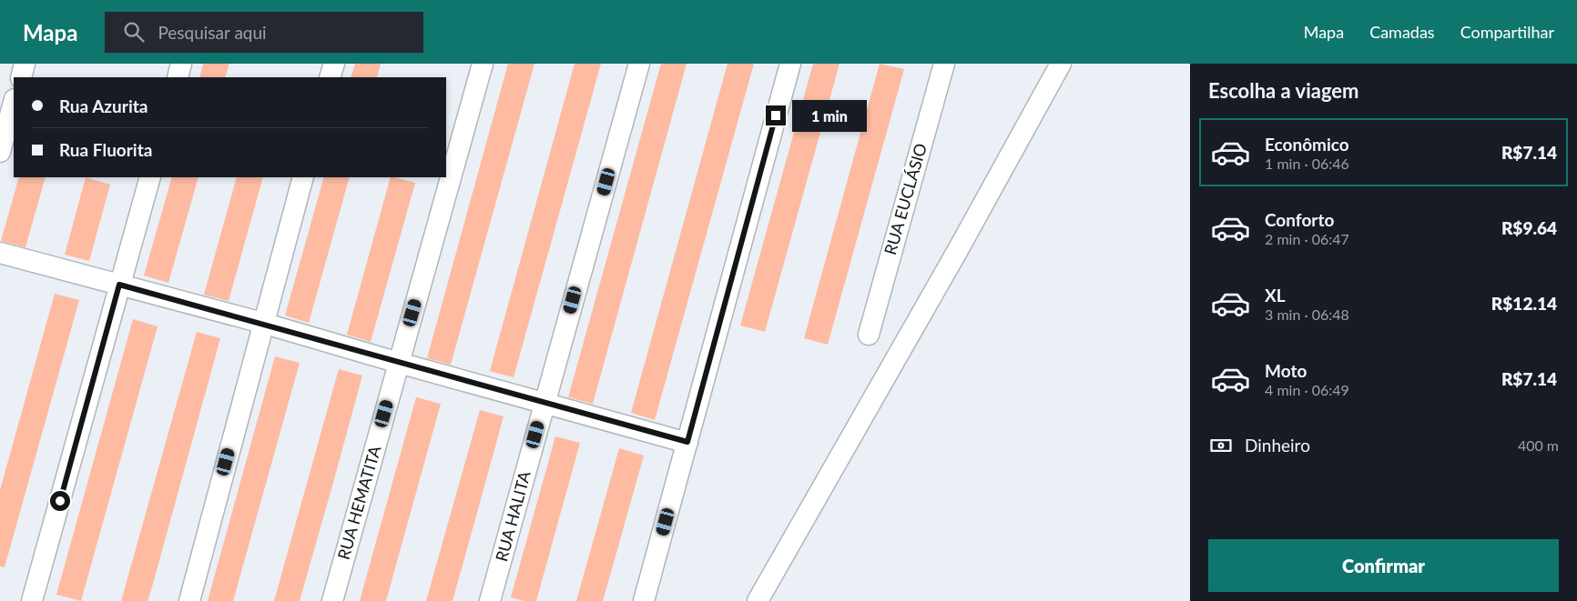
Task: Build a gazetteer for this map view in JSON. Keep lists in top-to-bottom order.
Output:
{
  "streets": {
    "street": ["RUA EUCLÁSIO", "RUA HEMATITA", "RUA HALITA"]
  },
  "page": {
    "header": "Mapa",
    "search": "Pesquisar aqui",
    "nav": ["Mapa", "Camadas", "Compartilhar"],
    "heading": "Escolha a viagem",
    "banner": ["Rua Azurita", "Rua Fluorita"],
    "bubble": "1 min",
    "list": [
      {
        "name": "Econômico",
        "note": "1 min · 06:46",
        "value": "R$7.14"
      },
      {
        "name": "Conforto",
        "note": "2 min · 06:47",
        "value": "R$9.64"
      },
      {
        "name": "XL",
        "note": "3 min · 06:48",
        "value": "R$12.14"
      },
      {
        "name": "Moto",
        "note": "4 min · 06:49",
        "value": "R$7.14"
      }
    ],
    "pay": ["Dinheiro", "400 m"],
    "buttons": "Confirmar"
  }
}
